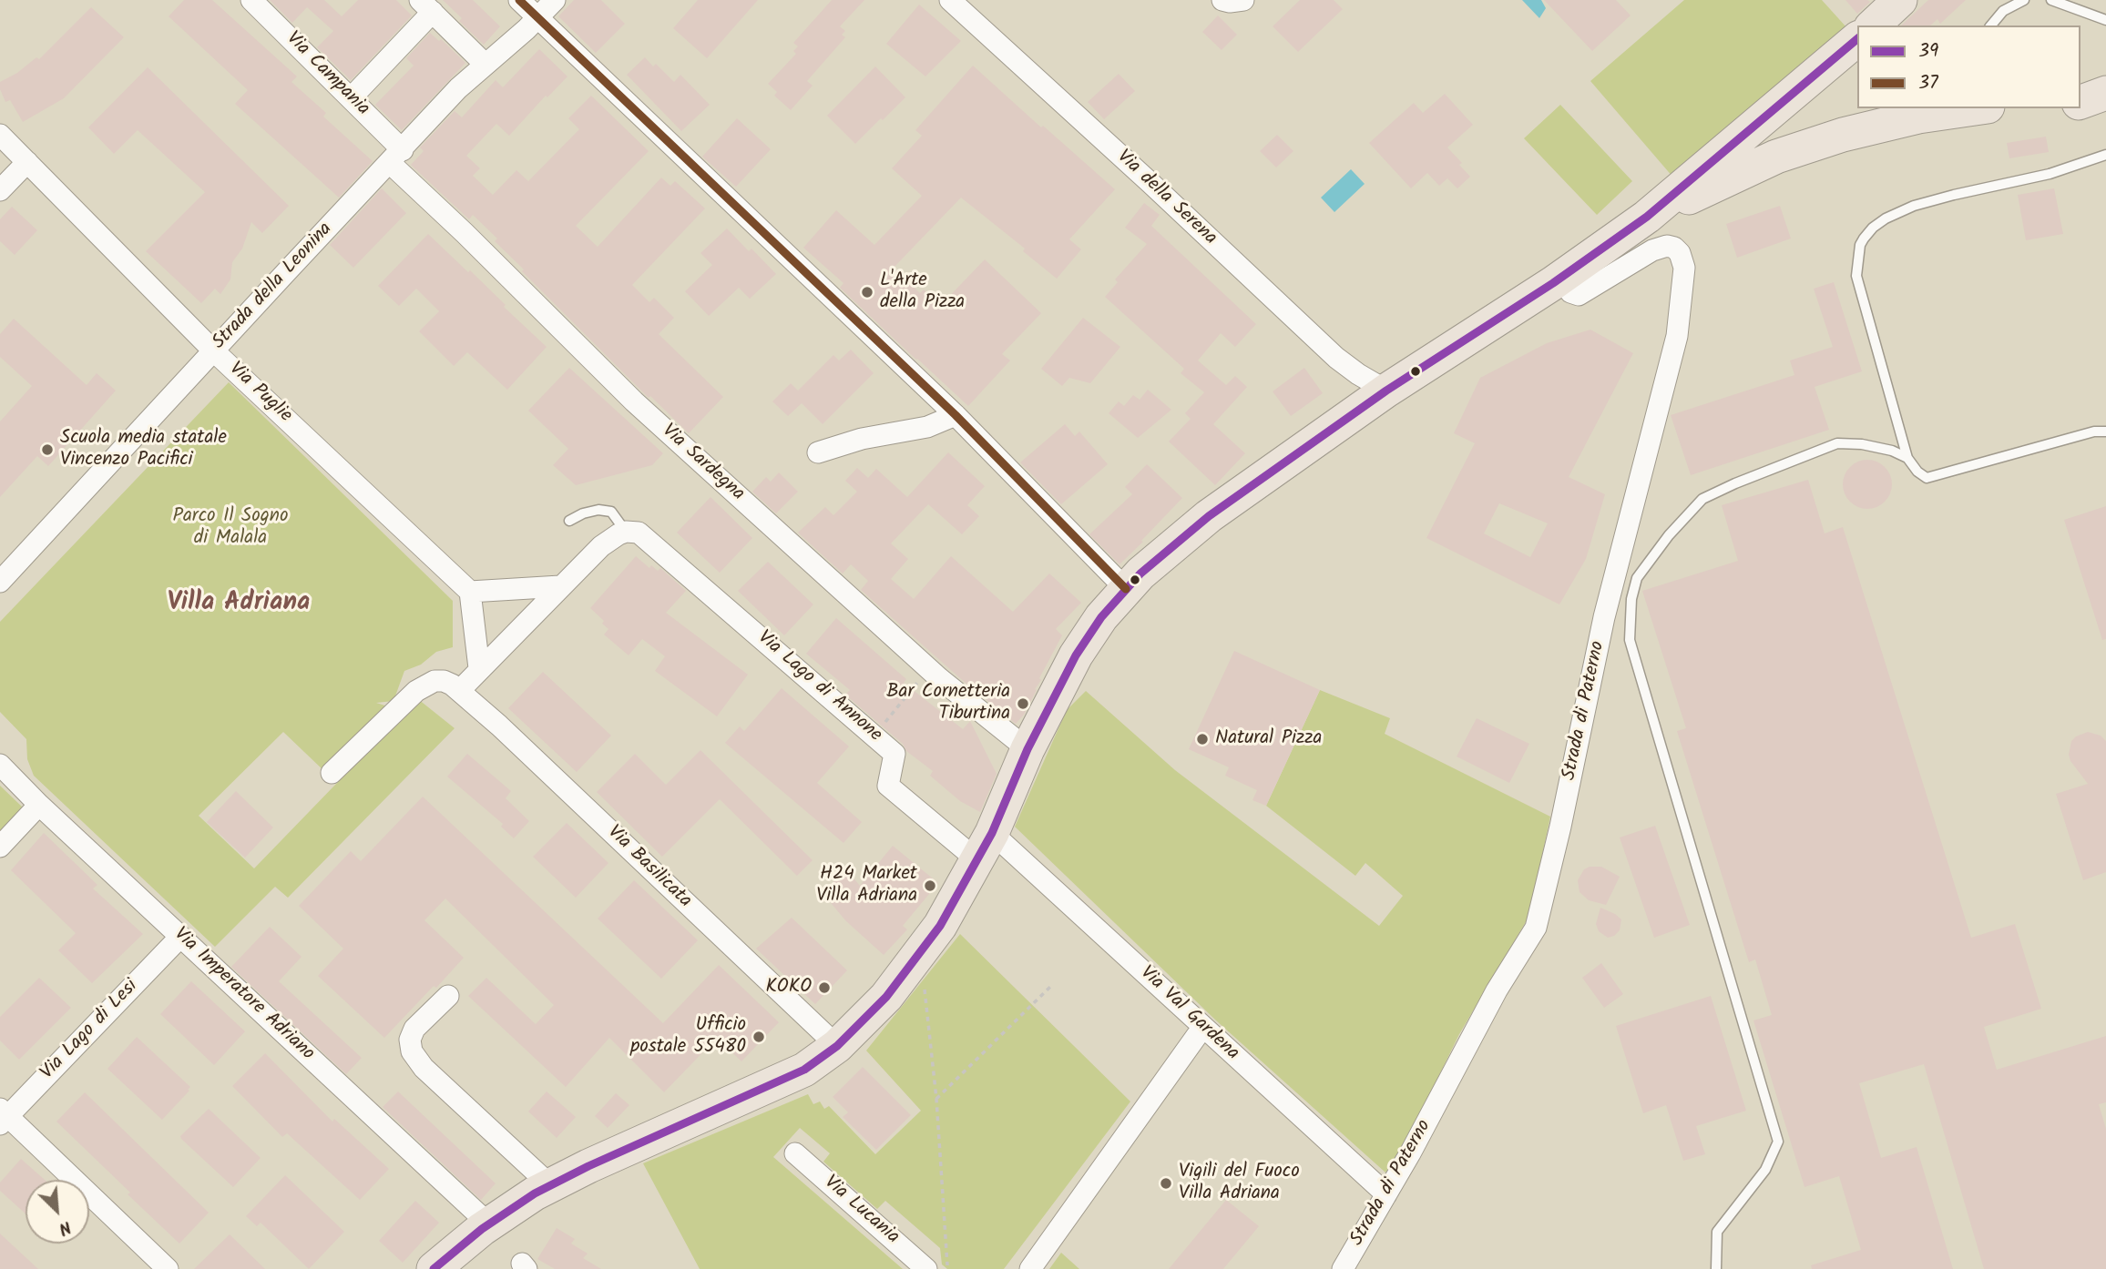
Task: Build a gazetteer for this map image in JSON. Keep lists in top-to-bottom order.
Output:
{
  "streets": {
    "street": [
      "Via Campania",
      "Via della Serena",
      "Strada della Leonina",
      "Via Puglie",
      "Via Sardegna",
      "Via Lago di Annone",
      "Strada di Paterno",
      "Via Basilicata",
      "Via Imperatore Adriano",
      "Via Val Gardena",
      "Via Lago di Lesi",
      "Via Lucania"
    ]
  },
  "crossings": [
    ["Via Campania", "Strada della Leonina"],
    ["Via Campania", "Via Sardegna"],
    ["Strada della Leonina", "Via Puglie"],
    ["Strada della Leonina", "Via Sardegna"],
    ["Via Lago di Annone", "Via Val Gardena"],
    ["Strada di Paterno", "Via Val Gardena"],
    ["Via Imperatore Adriano", "Via Lago di Lesi"]
  ],
  "districts": ["Villa Adriana"],
  "parks": ["Parco Il Sogno di Malala"],
  "places": [
    "L'Arte della Pizza",
    "Scuola media statale Vincenzo Pacifici",
    "Bar Cornetteria Tiburtina",
    "Natural Pizza",
    "H24 Market Villa Adriana",
    "KOKO",
    "Ufficio postale 55480",
    "Vigili del Fuoco Villa Adriana"
  ],
  "lines": ["transit line 37", "transit line 39"],
  "legend": ["39", "37"],
  "north": "bottom right"
}
